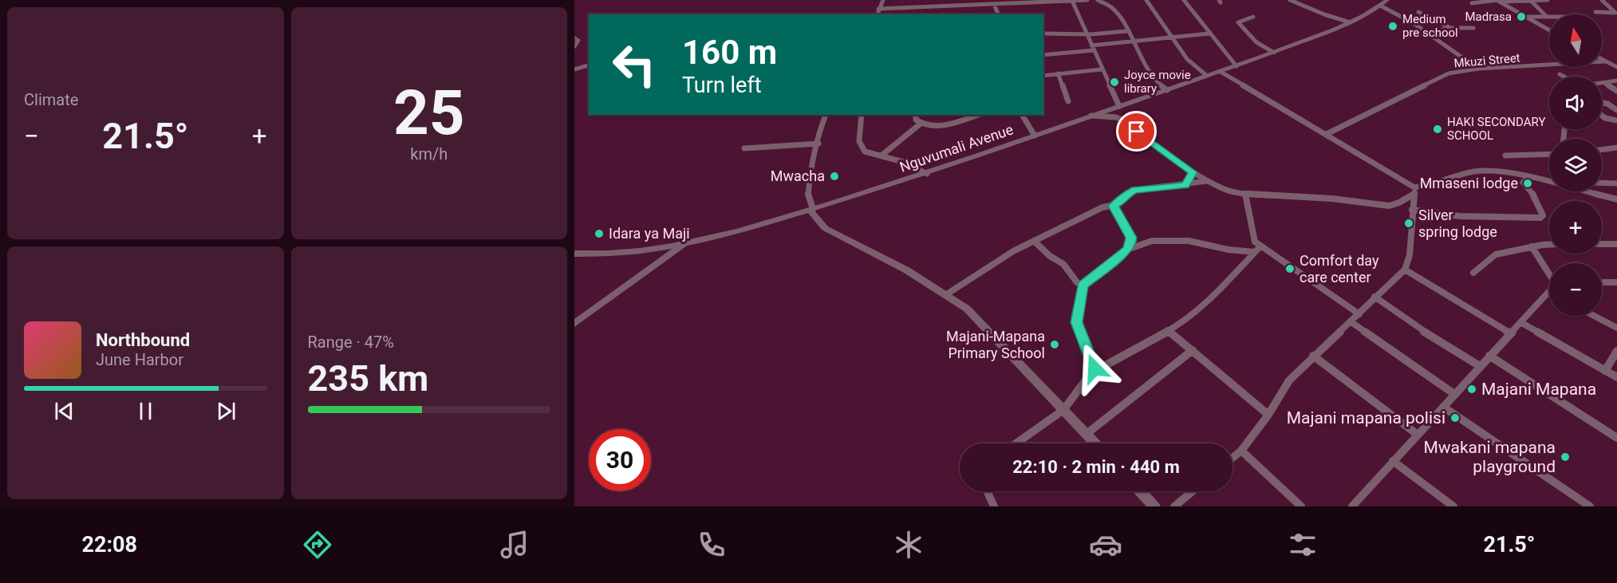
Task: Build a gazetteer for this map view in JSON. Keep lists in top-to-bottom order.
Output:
{
  "streets": {
    "street": ["Mkuzi Street", "Nguvumali Avenue"]
  },
  "places": [
    "Madrasa",
    "Medium pre school",
    "Joyce movie library",
    "HAKI SECONDARY SCHOOL",
    "Mwacha",
    "Mmaseni lodge",
    "Silver spring lodge",
    "Idara ya Maji",
    "Comfort day care center",
    "Majani-Mapana Primary School",
    "Majani Mapana",
    "Majani mapana polisi",
    "Mwakani mapana playground"
  ],
  "north": "top",
  "page": {
    "tile": [
      "Climate",
      ["25", "km/h"],
      ["Range · 47%", "235 km"]
    ],
    "map_buttons": ["+", "−"],
    "turn": ["160 m", "Turn left"],
    "heat": ["−", "21.5°", "+"],
    "song": ["Northbound", "June Harbor"],
    "limit": "30",
    "trip": "22:10 · 2 min · 440 m",
    "tabs": ["22:08", "21.5°"]
  }
}
